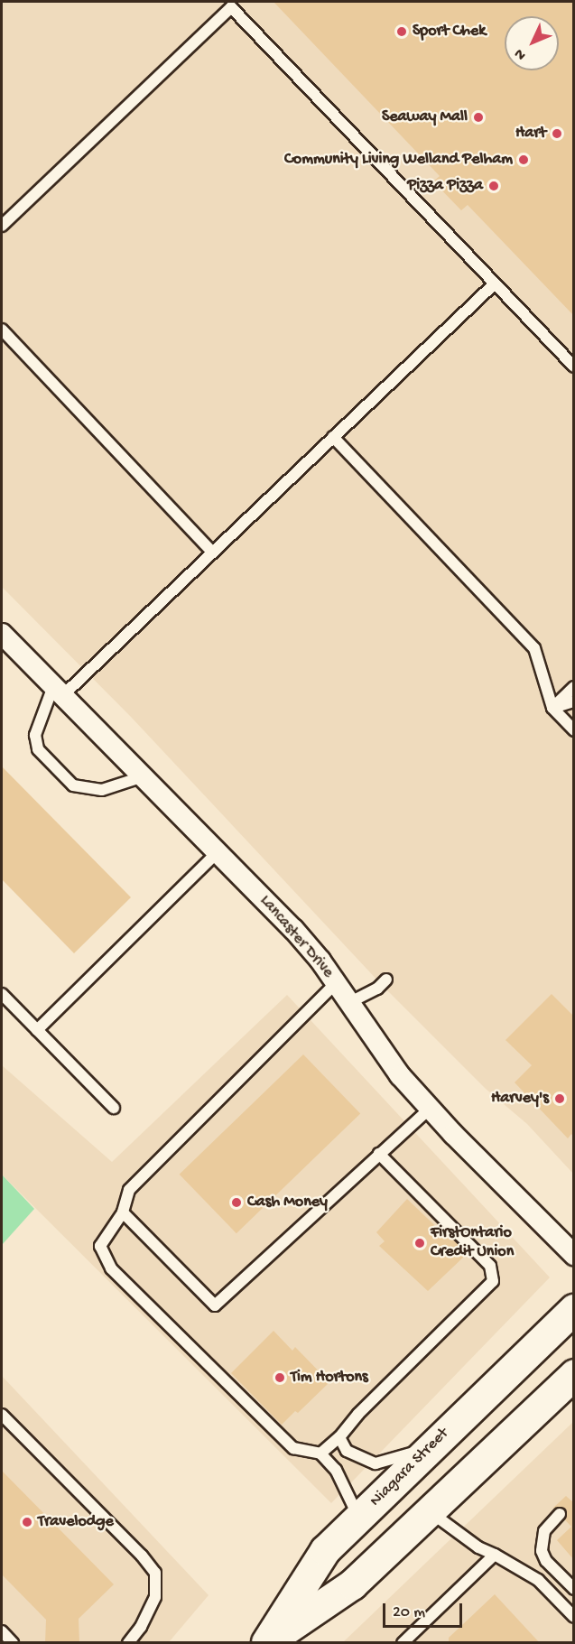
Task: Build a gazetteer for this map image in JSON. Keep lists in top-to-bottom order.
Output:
{
  "streets": {
    "main road": ["Niagara Street"],
    "street": ["Lancaster Drive"]
  },
  "places": [
    "Sport Chek",
    "Seaway Mall",
    "Hart",
    "Community Living Welland Pelham",
    "Pizza Pizza",
    "Harvey's",
    "Cash Money",
    "FirstOntario Credit Union",
    "Tim Hortons",
    "Travelodge"
  ],
  "scale_bar": "20 m",
  "north": "bottom left"
}
